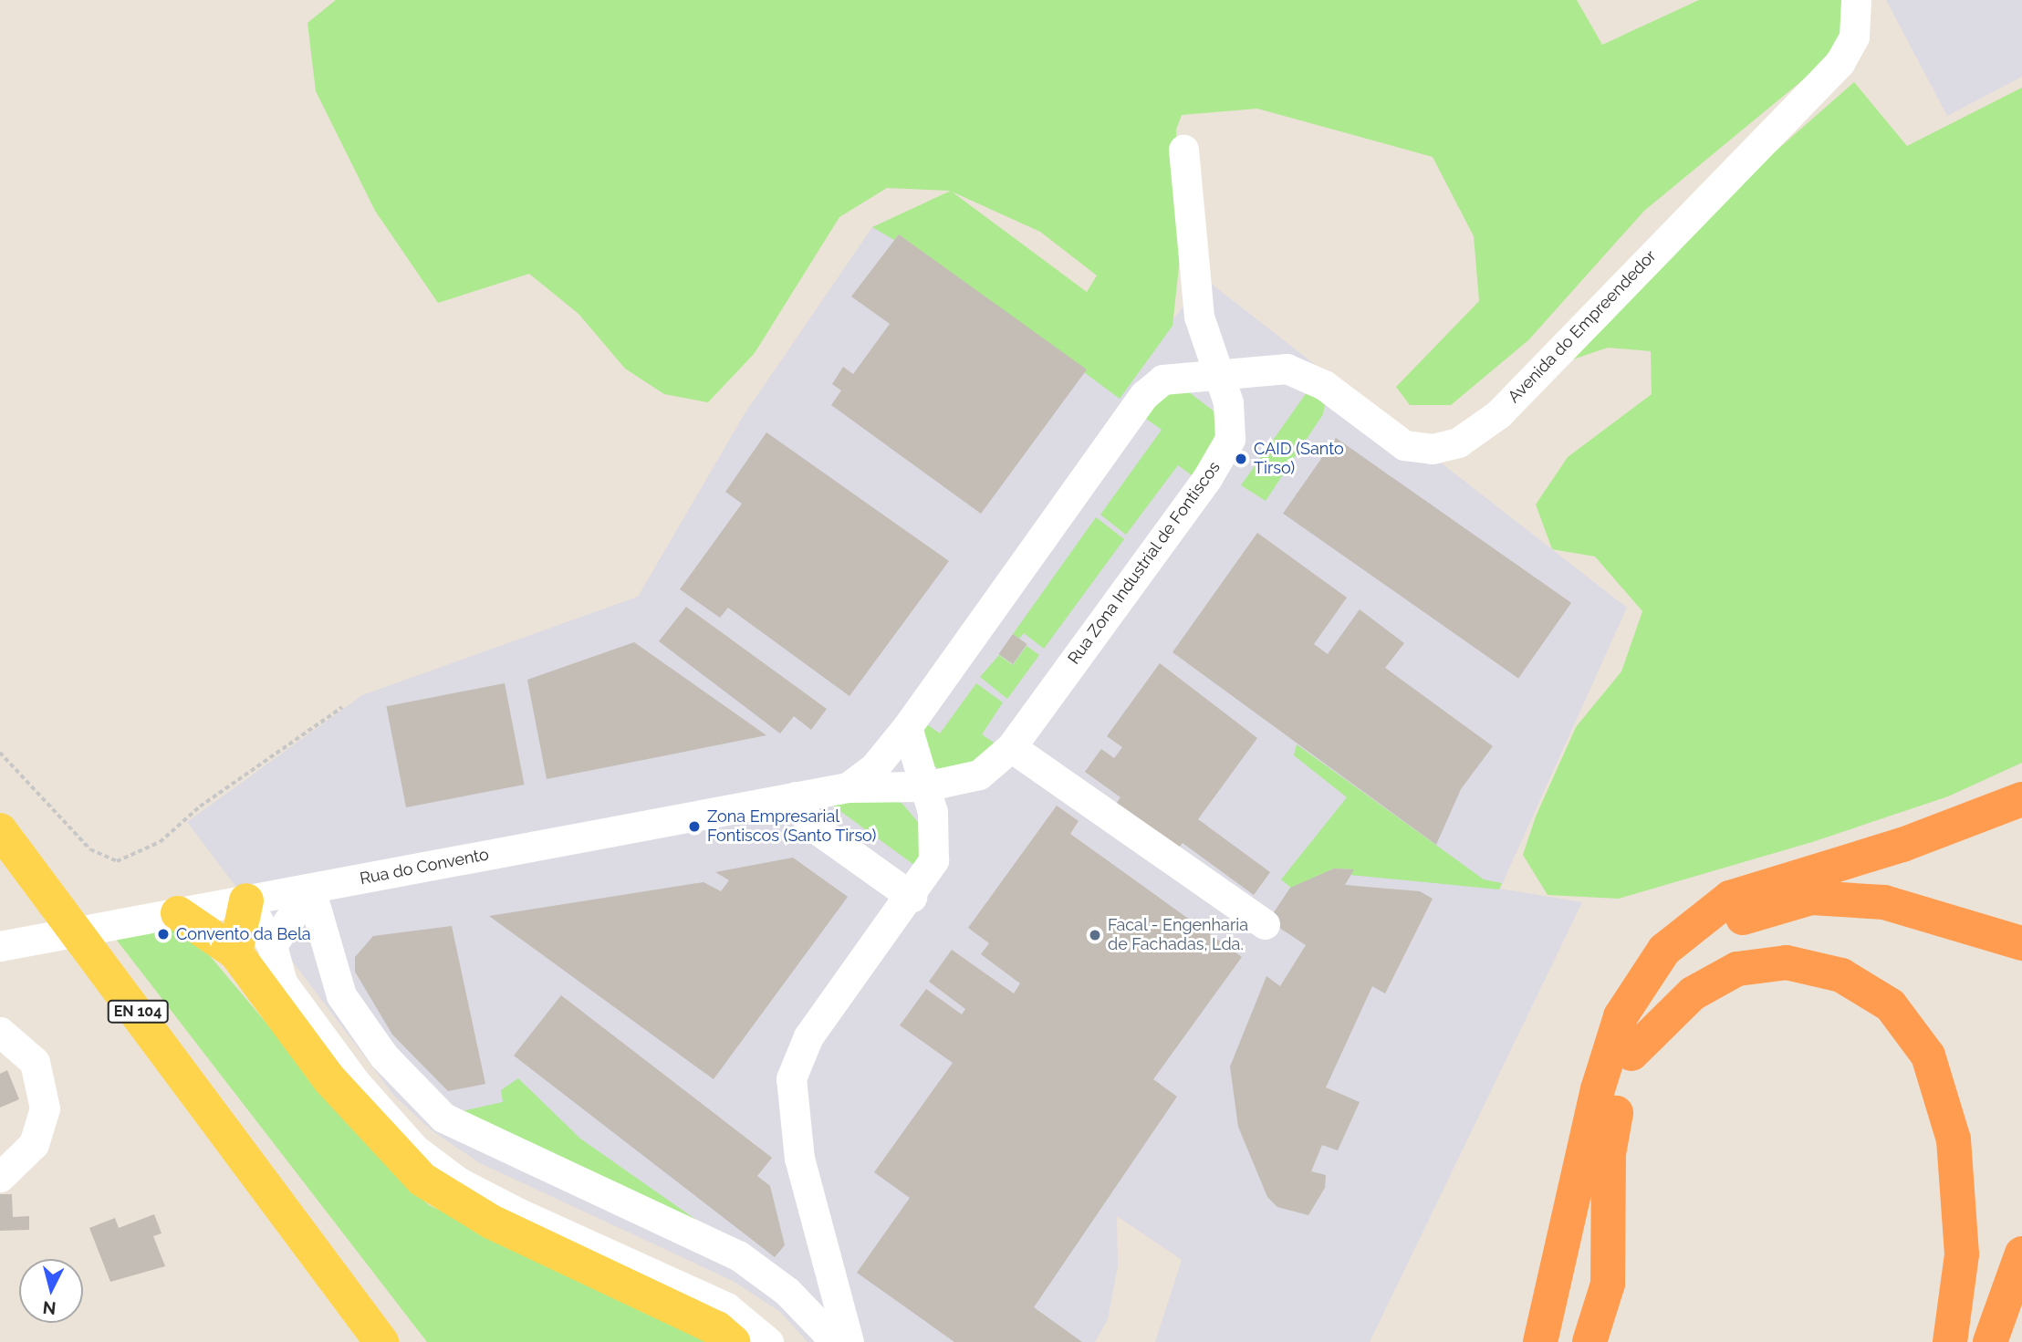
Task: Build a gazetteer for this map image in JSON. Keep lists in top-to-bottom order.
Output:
{
  "streets": {
    "main road": ["EN 104"],
    "street": ["Avenida do Empreendedor", "Rua Zona Industrial de Fontiscos", "Rua do Convento"]
  },
  "crossings": [
    ["Avenida do Empreendedor", "Rua Zona Industrial de Fontiscos"],
    ["Rua Zona Industrial de Fontiscos", "Rua do Convento"]
  ],
  "places": [
    "CAID (Santo Tirso)",
    "Zona Empresarial Fontiscos (Santo Tirso)",
    "Convento da Bela",
    "Facal - Engenharia de Fachadas, Lda."
  ],
  "north": "bottom"
}
